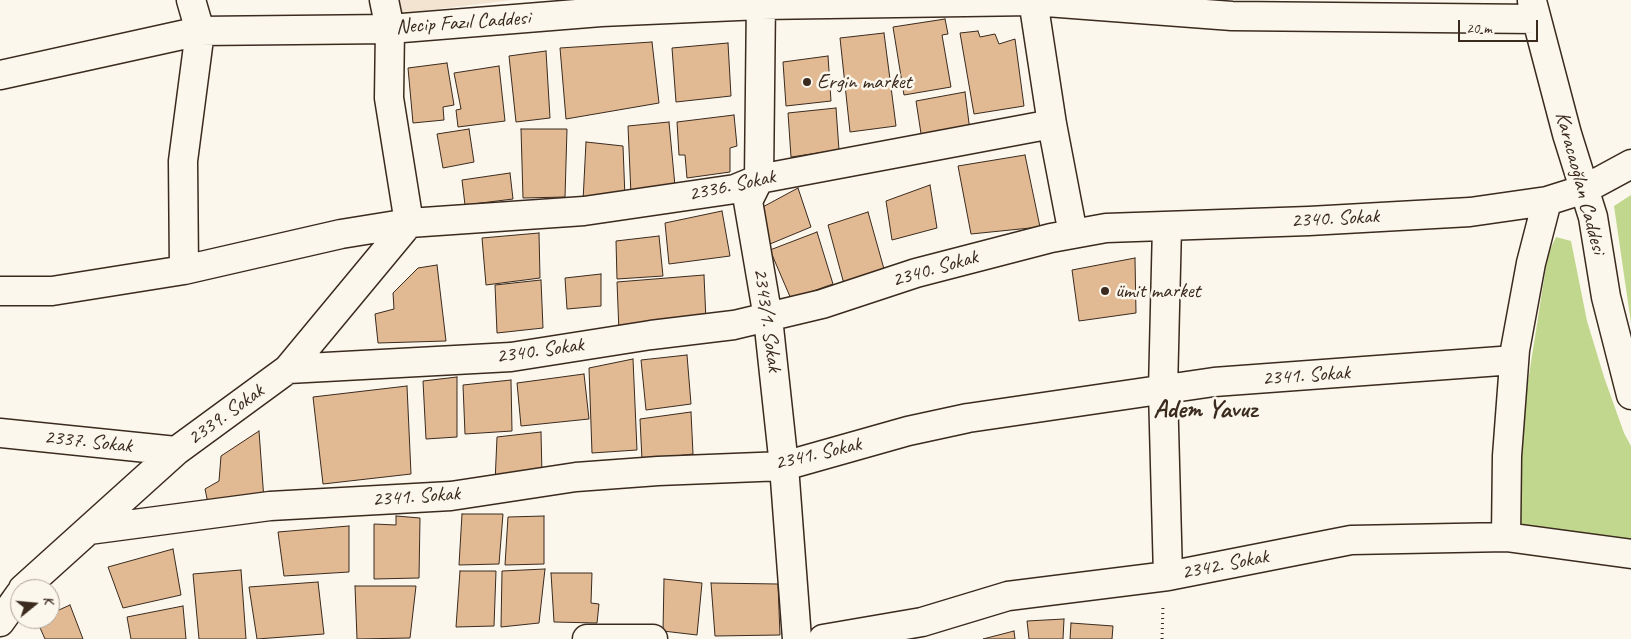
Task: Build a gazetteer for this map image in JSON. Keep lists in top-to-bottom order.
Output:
{
  "streets": {
    "street": [
      "Necip Fazıl Caddesi",
      "Karacaoğlan Caddesi",
      "2336. Sokak",
      "2340. Sokak",
      "2343/1. Sokak",
      "2341. Sokak",
      "2339. Sokak",
      "2337. Sokak",
      "2342. Sokak"
    ]
  },
  "crossings": [
    ["Necip Fazıl Caddesi", "Karacaoğlan Caddesi"],
    ["Necip Fazıl Caddesi", "2343/1. Sokak"],
    ["Karacaoğlan Caddesi", "2340. Sokak"],
    ["2336. Sokak", "2343/1. Sokak"],
    ["2336. Sokak", "2339. Sokak"],
    ["2340. Sokak", "2343/1. Sokak"],
    ["2340. Sokak", "2339. Sokak"],
    ["2343/1. Sokak", "2341. Sokak"],
    ["2341. Sokak", "2339. Sokak"],
    ["2339. Sokak", "2337. Sokak"]
  ],
  "districts": ["Adem Yavuz"],
  "places": ["Ergin market", "ümit market"],
  "scale_bar": "20 m",
  "north": "right"
}
